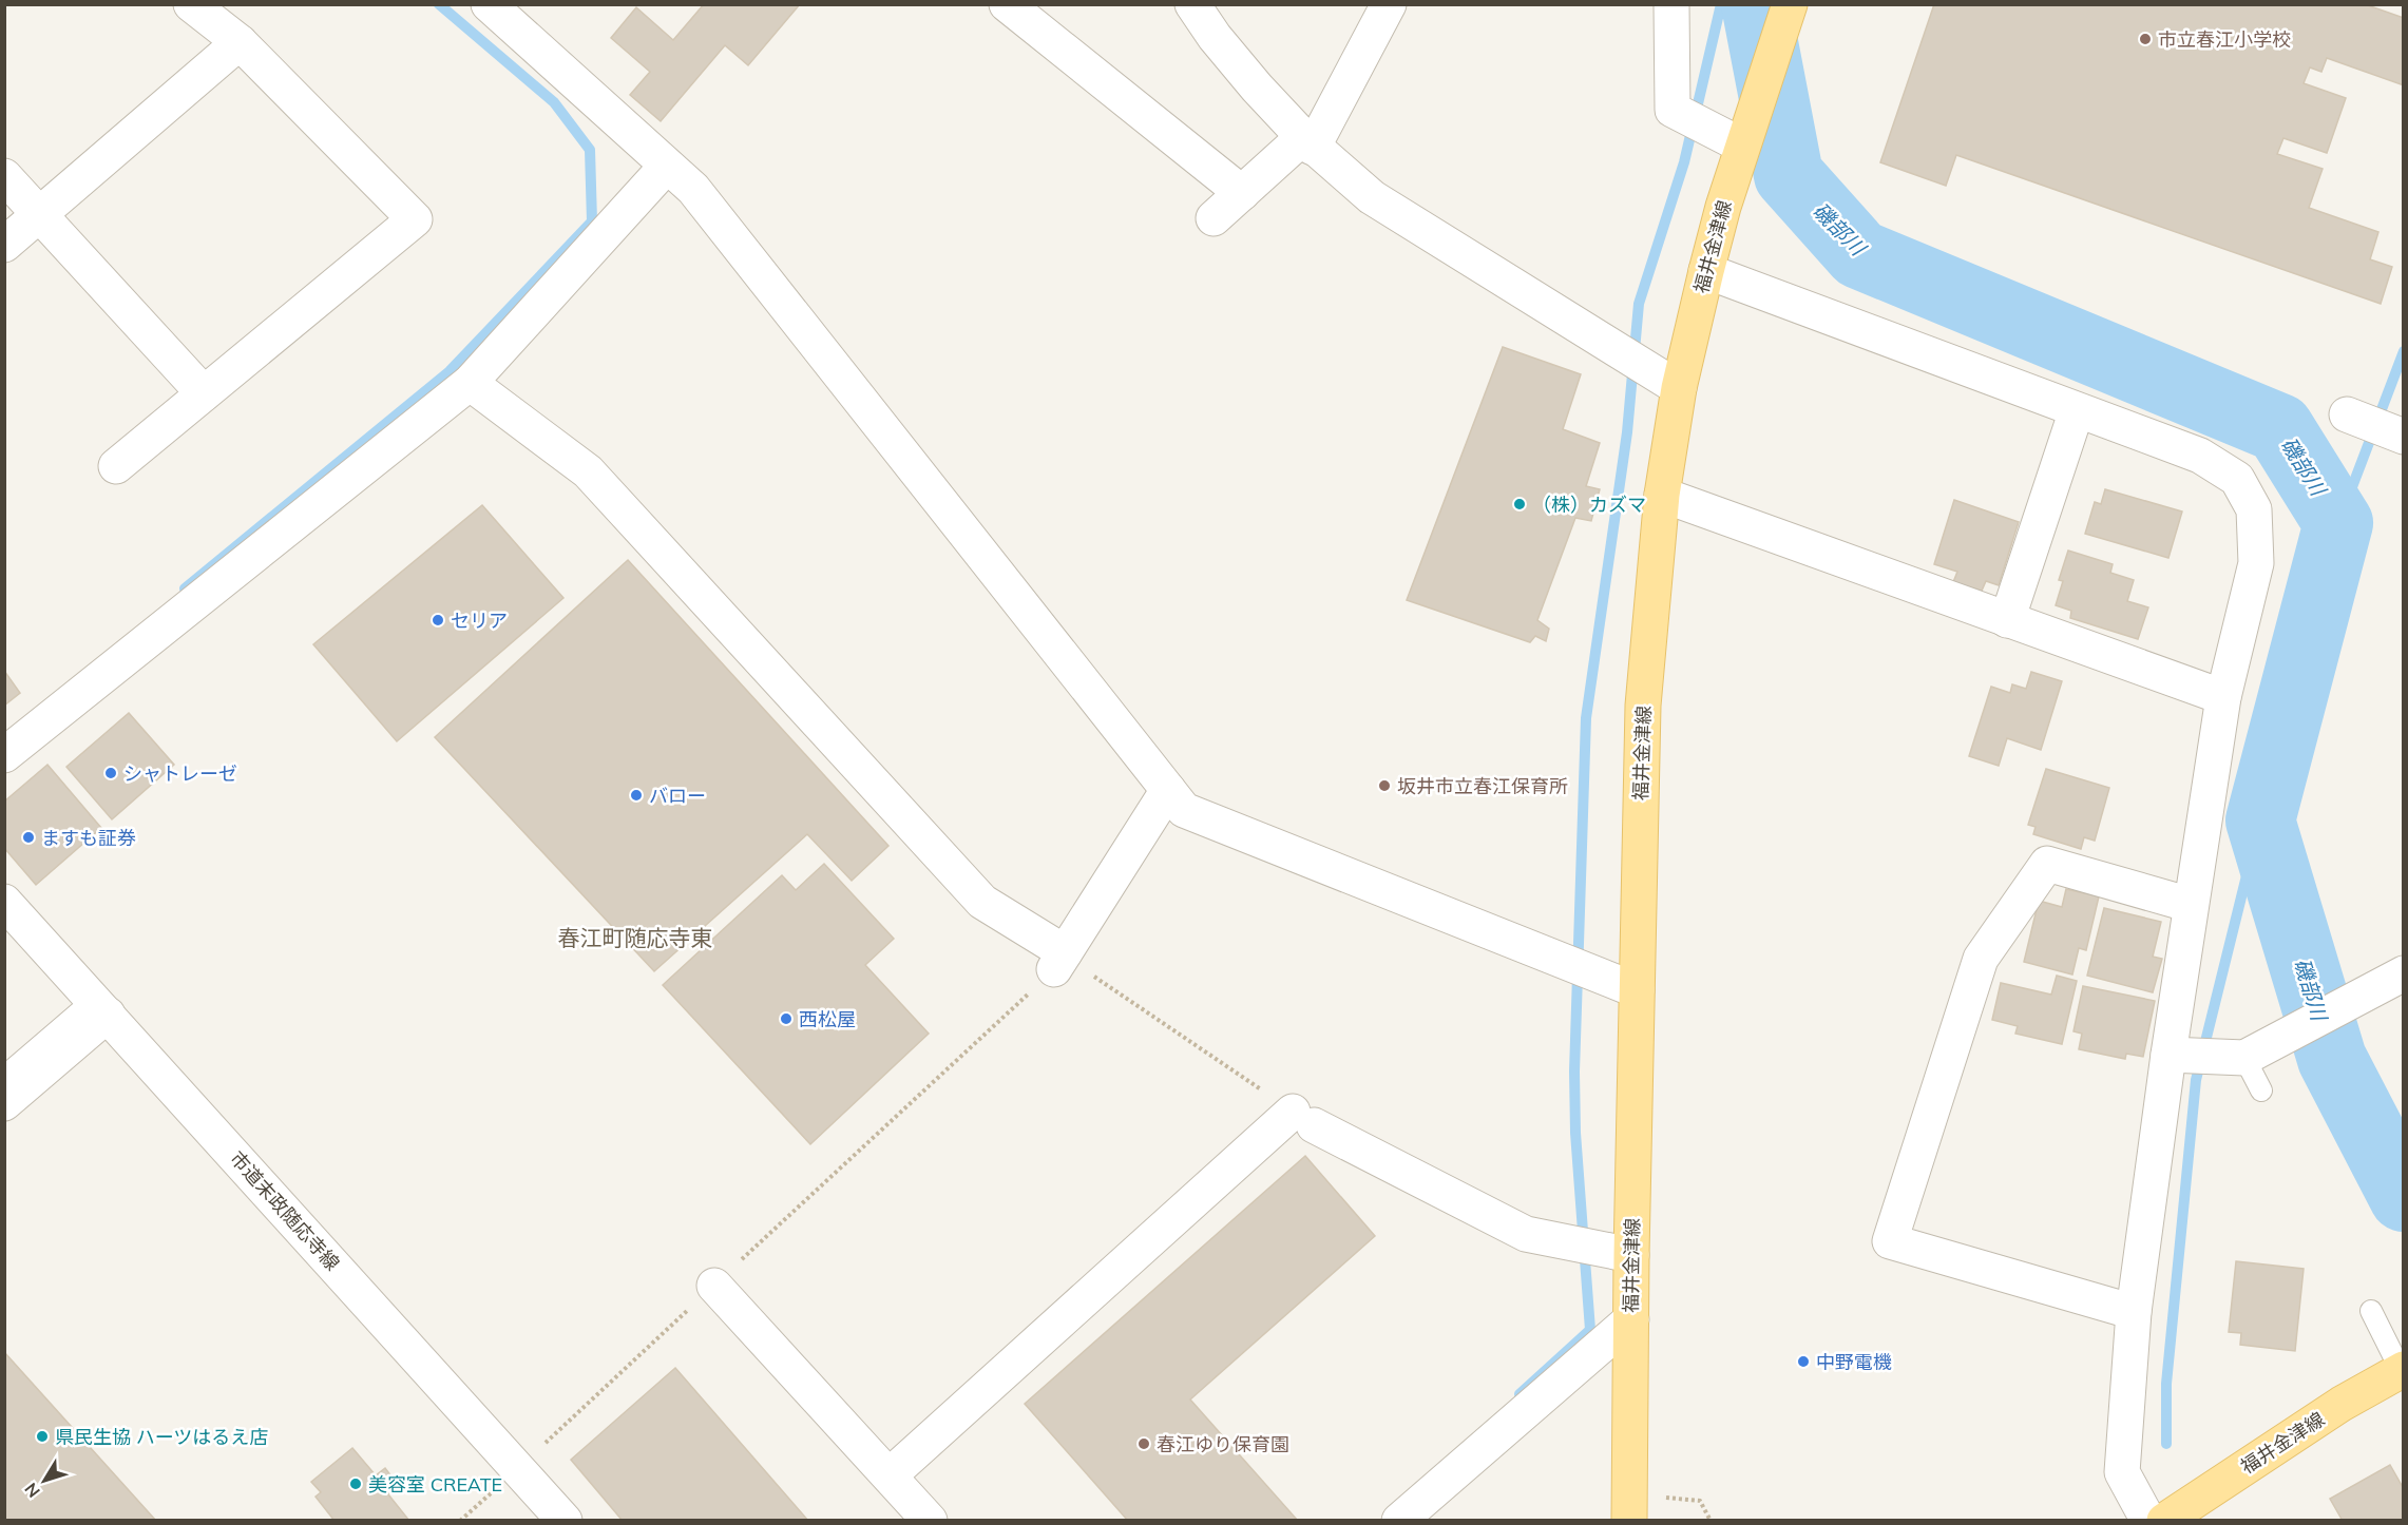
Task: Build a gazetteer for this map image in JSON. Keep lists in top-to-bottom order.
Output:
{
  "streets": {
    "main road": ["福井金津線"],
    "street": ["市道末政随応寺線"]
  },
  "districts": ["春江町随応寺東"],
  "water": ["磯部川"],
  "places": [
    "市立春江小学校",
    "（株）カズマ",
    "セリア",
    "シャトレーゼ",
    "坂井市立春江保育所",
    "バロー",
    "ますも証券",
    "西松屋",
    "中野電機",
    "県民生協 ハーツはるえ店",
    "春江ゆり保育園",
    "美容室 CREATE"
  ],
  "north": "bottom left"
}
